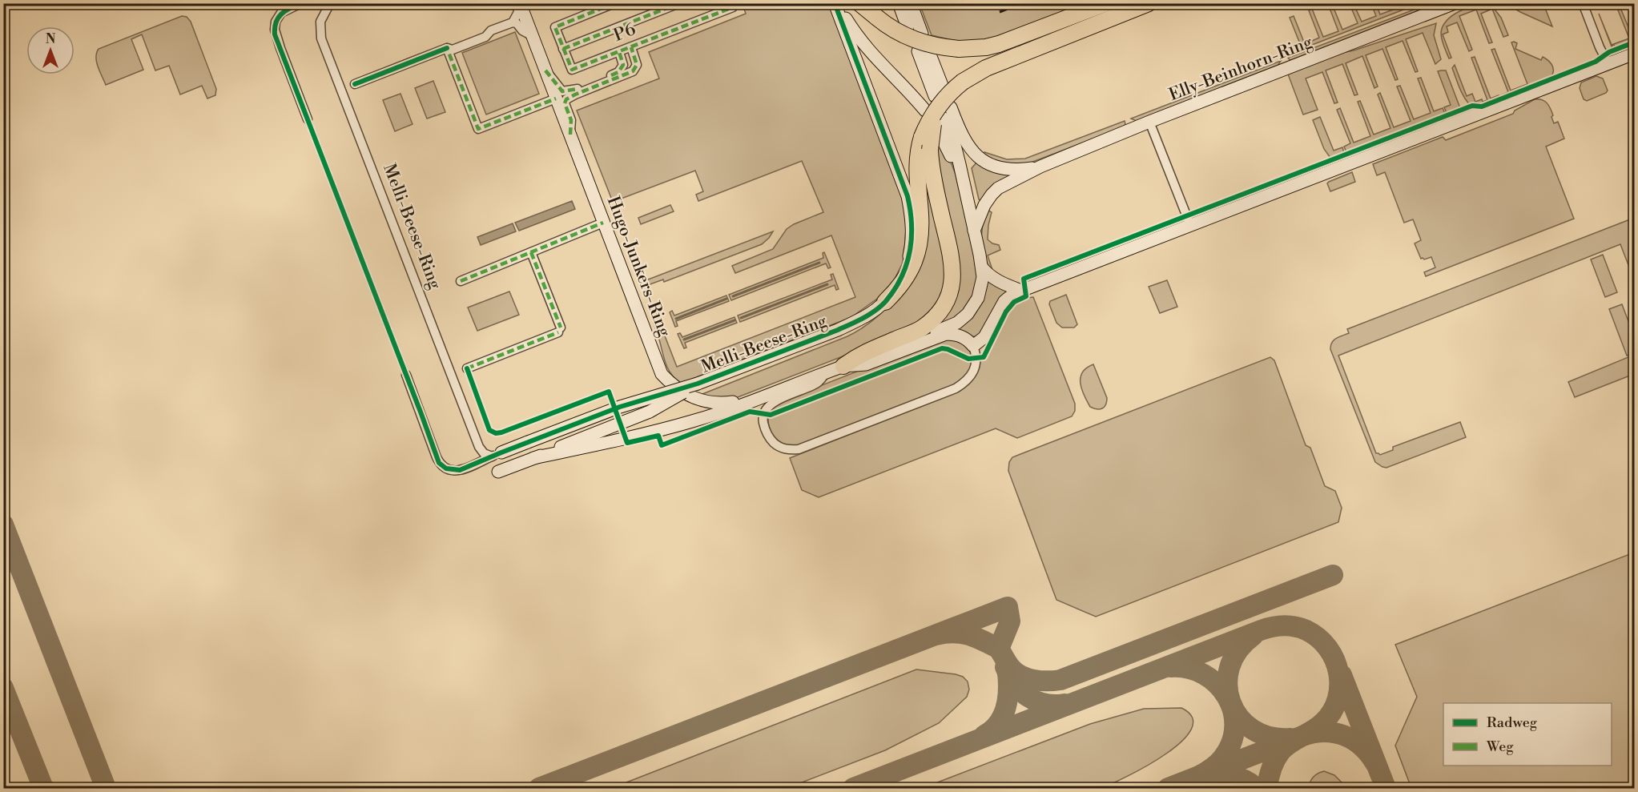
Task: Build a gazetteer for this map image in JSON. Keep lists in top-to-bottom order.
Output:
{
  "streets": {
    "street": [
      "P6",
      "Elly-Beinhorn-Ring",
      "Melli-Beese-Ring",
      "Hugo-Junkers-Ring"
    ]
  },
  "crossings": [
    ["Elly-Beinhorn-Ring", "Hugo-Junkers-Ring"],
    ["Melli-Beese-Ring", "Hugo-Junkers-Ring"]
  ],
  "legend": ["Radweg", "Weg"],
  "north": "top"
}
